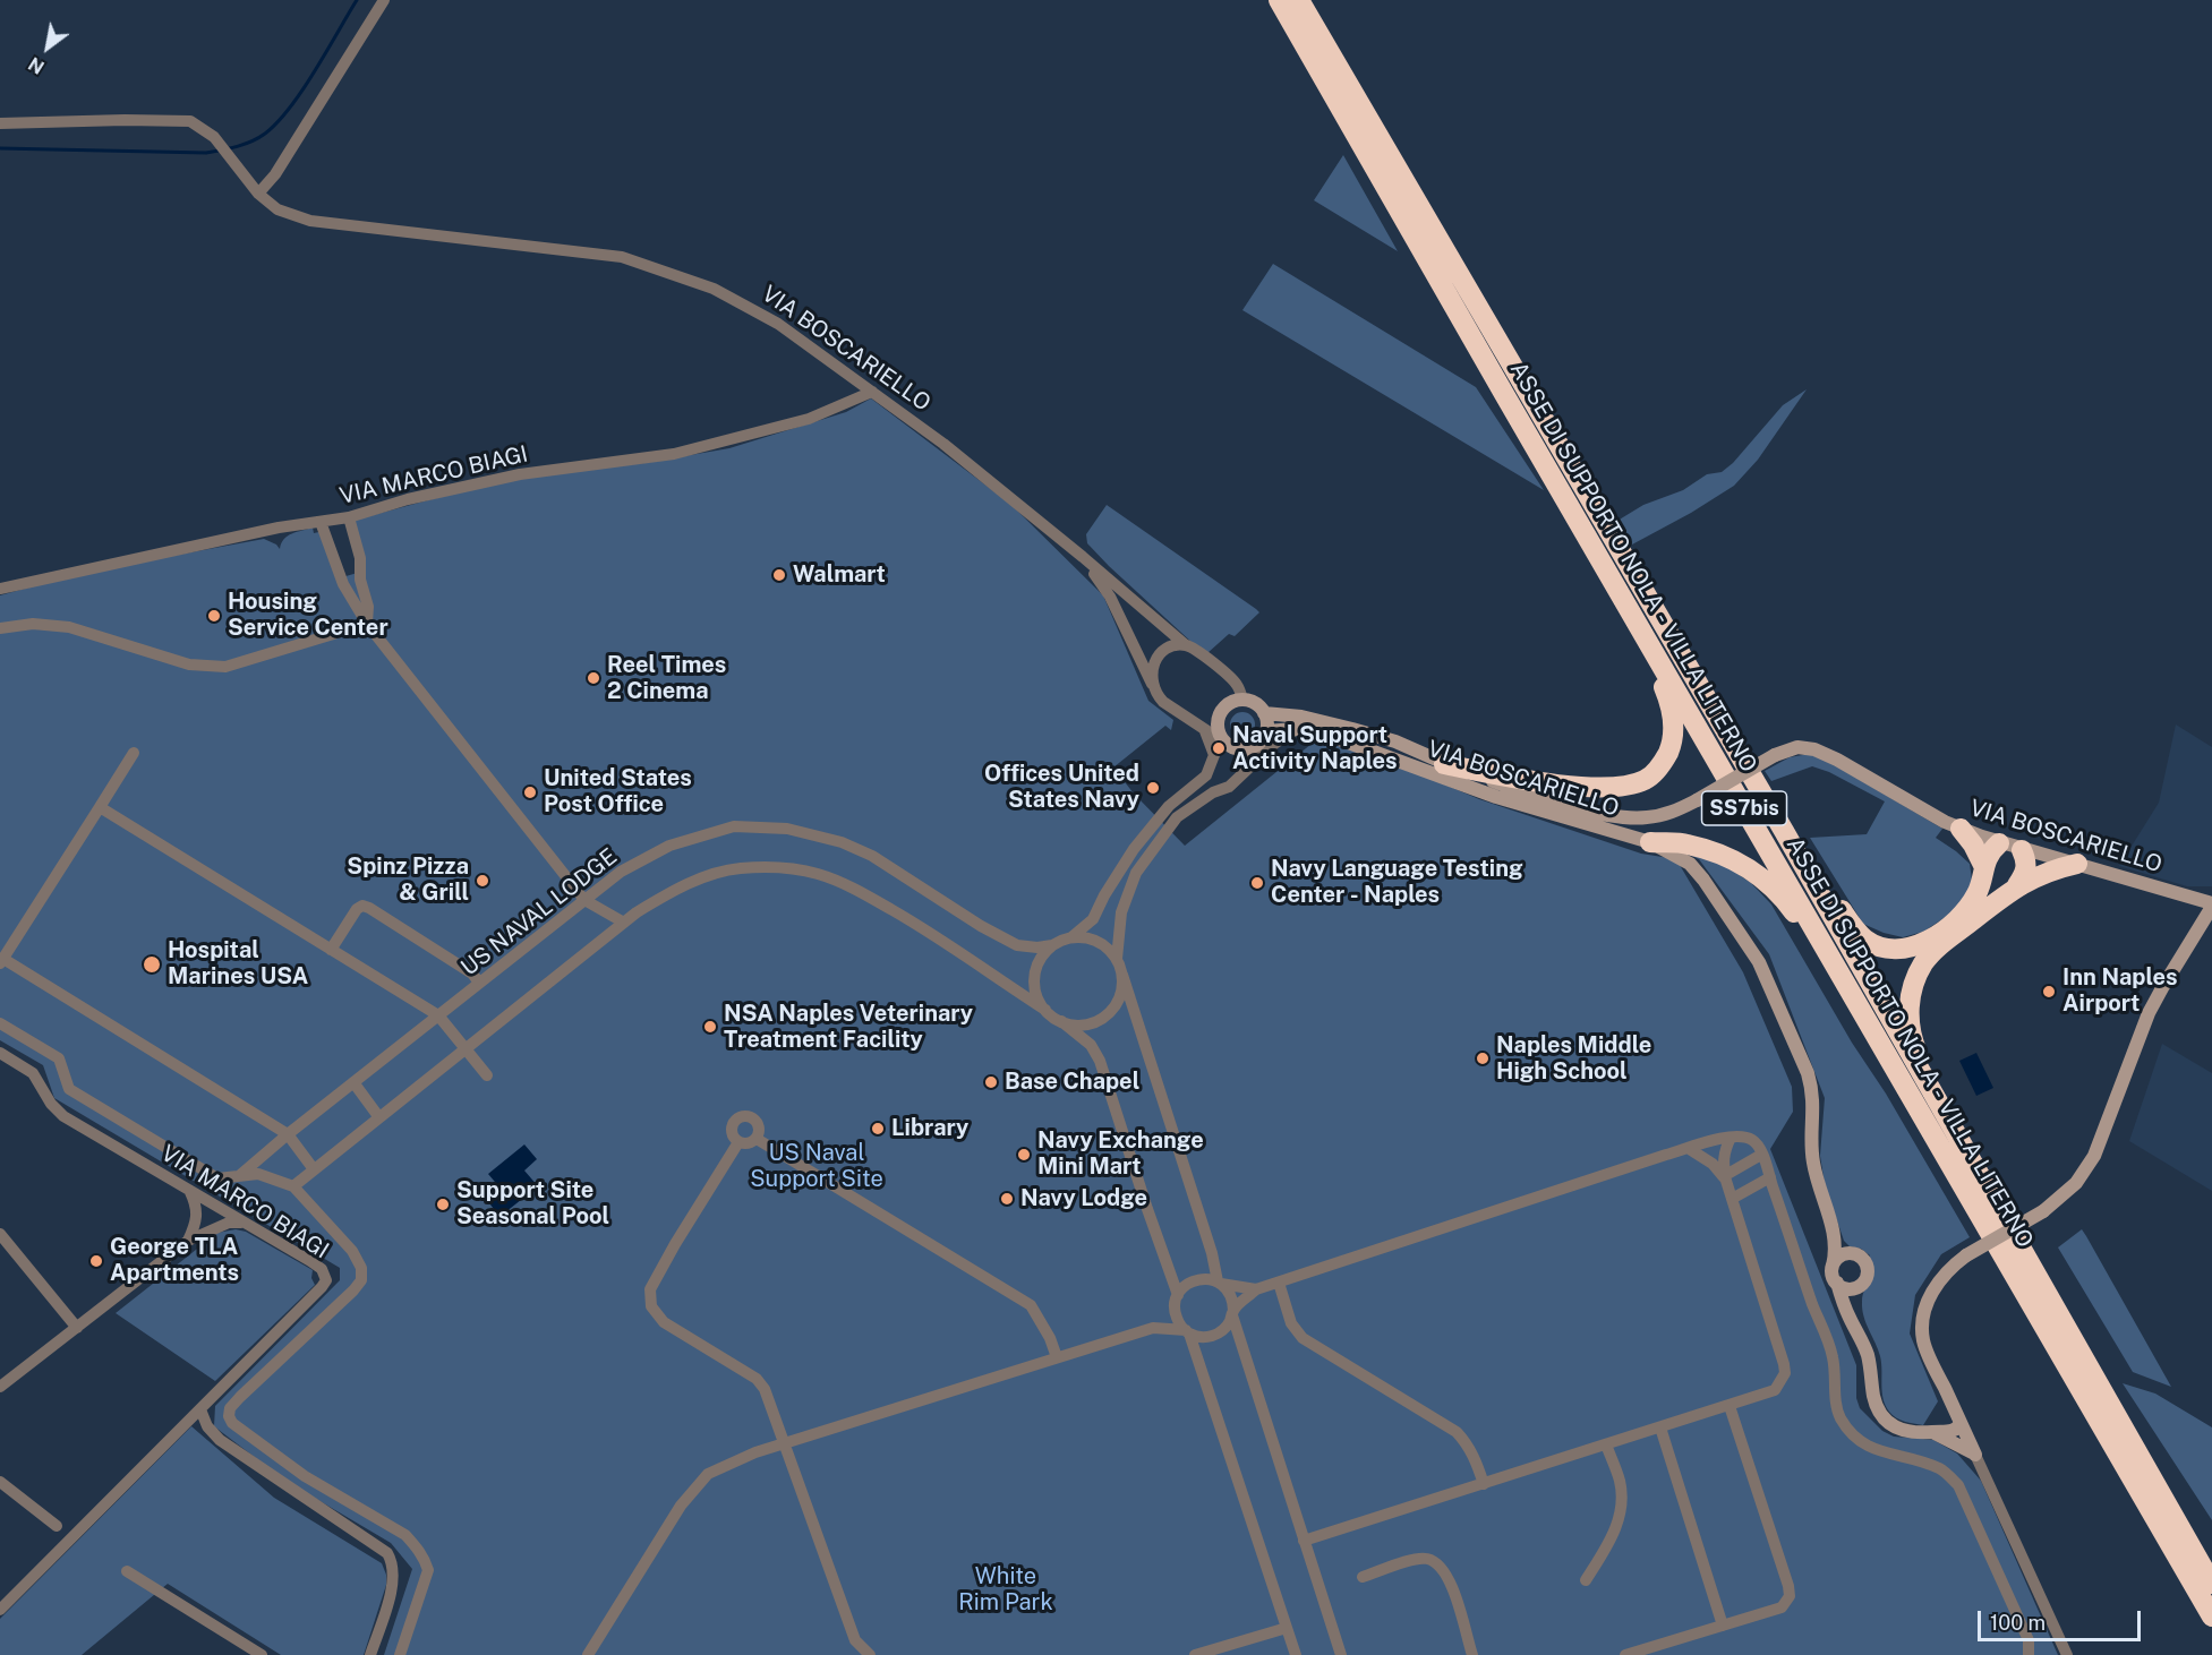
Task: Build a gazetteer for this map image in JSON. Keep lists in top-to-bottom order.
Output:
{
  "streets": {
    "highway": ["ASSE DI SUPPORTO NOLA - VILLA LITERNO", "SS7bis"],
    "street": ["VIA BOSCARIELLO", "VIA MARCO BIAGI", "US NAVAL LODGE"]
  },
  "crossings": [
    ["VIA BOSCARIELLO", "VIA MARCO BIAGI"]
  ],
  "parks": ["US Naval Support Site", "White Rim Park"],
  "places": [
    "Walmart",
    "Housing Service Center",
    "Reel Times 2 Cinema",
    "Naval Support Activity Naples",
    "Offices United States Navy",
    "United States Post Office",
    "Spinz Pizza & Grill",
    "Navy Language Testing Center - Naples",
    "Hospital Marines USA",
    "Inn Naples Airport",
    "NSA Naples Veterinary Treatment Facility",
    "Naples Middle High School",
    "Base Chapel",
    "Library",
    "Navy Exchange Mini Mart",
    "Navy Lodge",
    "Support Site Seasonal Pool",
    "George TLA Apartments"
  ],
  "scale_bar": "100 m",
  "north": "bottom left"
}
